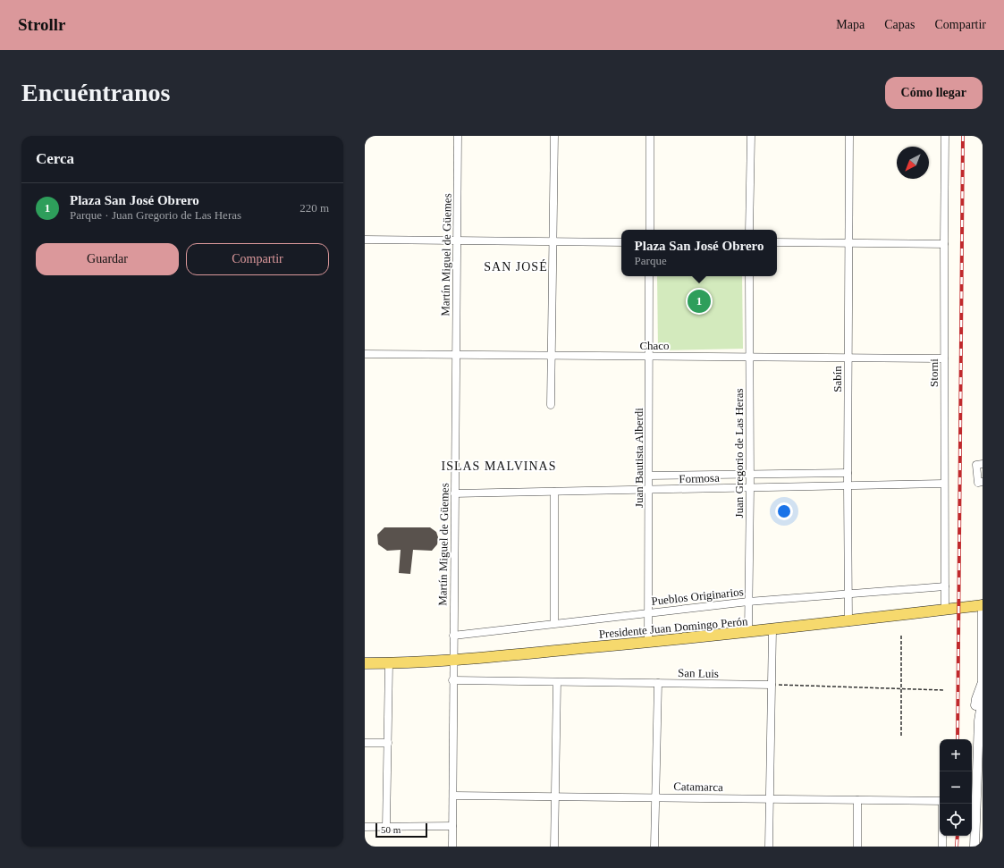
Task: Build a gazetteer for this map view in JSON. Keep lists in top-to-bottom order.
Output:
{
  "streets": {
    "main road": ["Presidente Juan Domingo Perón"],
    "street": [
      "Martín Miguel de Güemes",
      "Chaco",
      "Storni",
      "Sabín",
      "Juan Gregorio de Las Heras",
      "Juan Bautista Alberdi",
      "Formosa",
      "Pueblos Originarios",
      "San Luis",
      "Catamarca"
    ]
  },
  "crossings": [
    ["Martín Miguel de Güemes", "Chaco"],
    ["Martín Miguel de Güemes", "Formosa"],
    ["Martín Miguel de Güemes", "Pueblos Originarios"],
    ["Martín Miguel de Güemes", "Presidente Juan Domingo Perón"],
    ["Martín Miguel de Güemes", "San Luis"],
    ["Martín Miguel de Güemes", "Catamarca"],
    ["Chaco", "Storni"],
    ["Chaco", "Sabín"],
    ["Chaco", "Juan Gregorio de Las Heras"],
    ["Chaco", "Juan Bautista Alberdi"],
    ["Storni", "Formosa"],
    ["Storni", "Pueblos Originarios"],
    ["Storni", "Presidente Juan Domingo Perón"],
    ["Sabín", "Formosa"],
    ["Sabín", "Pueblos Originarios"],
    ["Sabín", "Presidente Juan Domingo Perón"],
    ["Juan Gregorio de Las Heras", "Formosa"],
    ["Juan Gregorio de Las Heras", "Pueblos Originarios"],
    ["Juan Gregorio de Las Heras", "Presidente Juan Domingo Perón"],
    ["Juan Bautista Alberdi", "Formosa"],
    ["Juan Bautista Alberdi", "Pueblos Originarios"],
    ["Juan Bautista Alberdi", "Presidente Juan Domingo Perón"]
  ],
  "districts": ["SAN JOSÉ", "ISLAS MALVINAS"],
  "scale_bar": "50 m",
  "north": "bottom left",
  "page": {
    "header": "Strollr",
    "nav": ["Mapa", "Capas", "Compartir"],
    "buttons": [
      "Cómo llegar",
      ["Guardar", "Compartir"]
    ],
    "title": "Encuéntranos",
    "heading": "Cerca",
    "list": [
      {
        "mark": "1",
        "name": "Plaza San José Obrero",
        "note": "Parque · Juan Gregorio de Las Heras",
        "value": "220 m"
      }
    ],
    "popup": ["Plaza San José Obrero", "Parque"],
    "pins": "1",
    "map_buttons": ["+", "−"],
    "scale": "50 m"
  }
}
